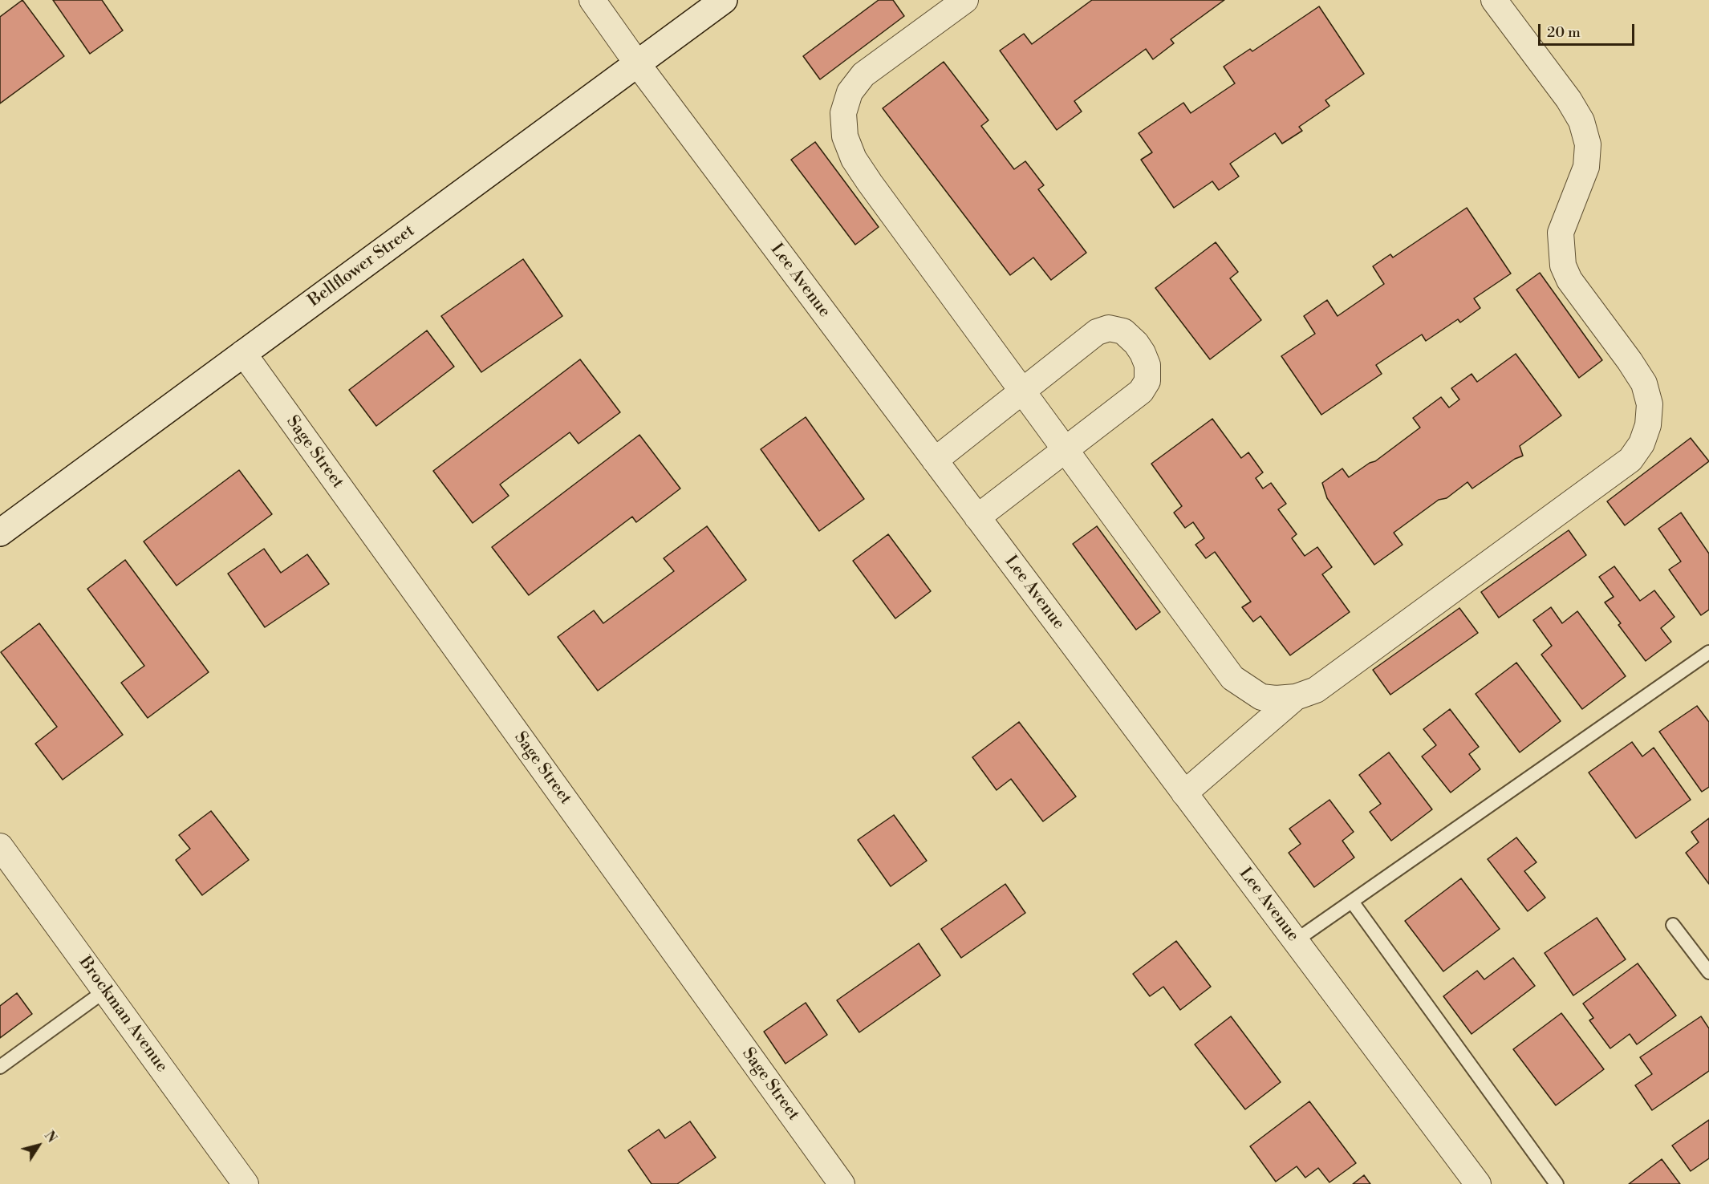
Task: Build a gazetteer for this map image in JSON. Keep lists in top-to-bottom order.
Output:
{
  "streets": {
    "street": [
      "Bellflower Street",
      "Lee Avenue",
      "Sage Street",
      "Brockman Avenue"
    ]
  },
  "crossings": [
    ["Bellflower Street", "Lee Avenue"],
    ["Bellflower Street", "Sage Street"]
  ],
  "scale_bar": "20 m",
  "north": "top right"
}
